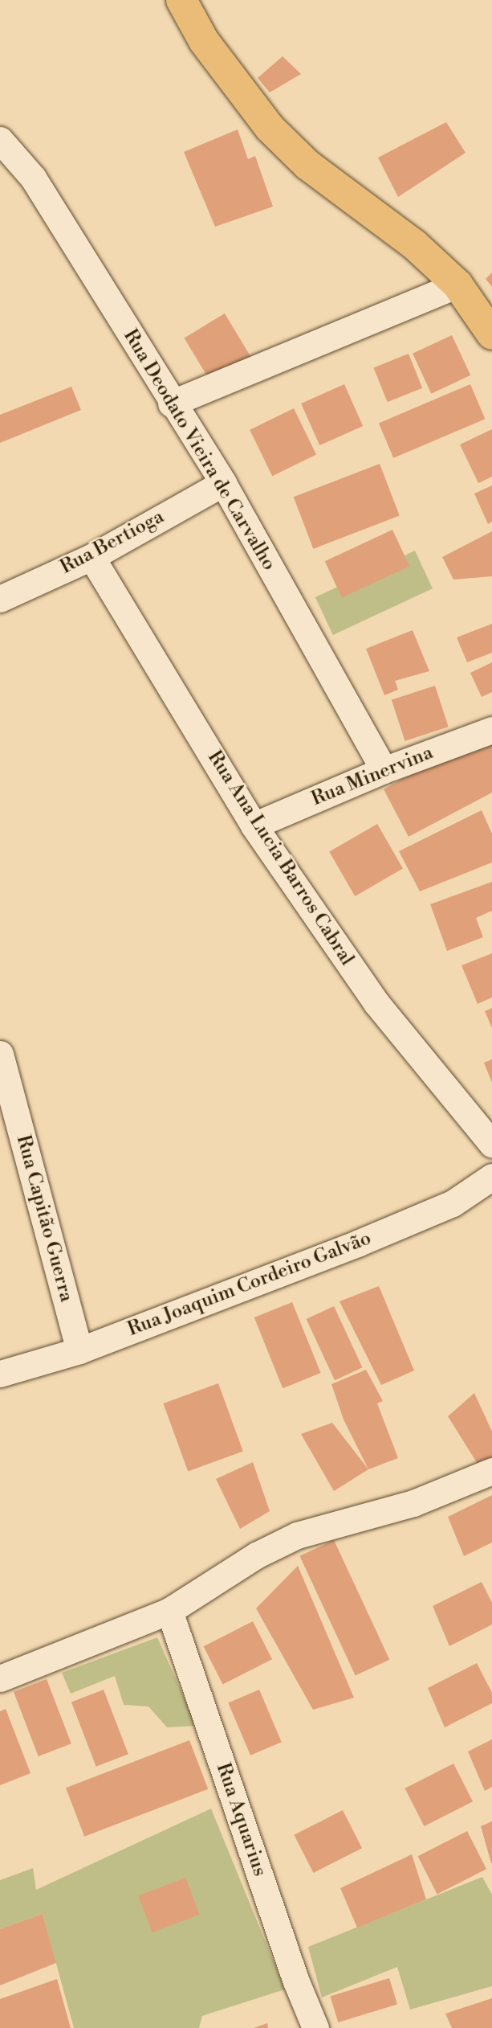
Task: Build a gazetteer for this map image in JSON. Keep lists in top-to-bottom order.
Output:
{
  "streets": {
    "street": [
      "Rua Deodato Vieira de Carvalho",
      "Rua Bertioga",
      "Rua Minervina",
      "Rua Ana Lucia Barros Cabral",
      "Rua Capitão Guerra",
      "Rua Joaquim Cordeiro Galvão",
      "Rua Aquarius"
    ]
  },
  "crossings": [
    ["Rua Deodato Vieira de Carvalho", "Rua Bertioga"],
    ["Rua Deodato Vieira de Carvalho", "Rua Minervina"],
    ["Rua Bertioga", "Rua Ana Lucia Barros Cabral"],
    ["Rua Minervina", "Rua Ana Lucia Barros Cabral"],
    ["Rua Capitão Guerra", "Rua Joaquim Cordeiro Galvão"]
  ]
}
